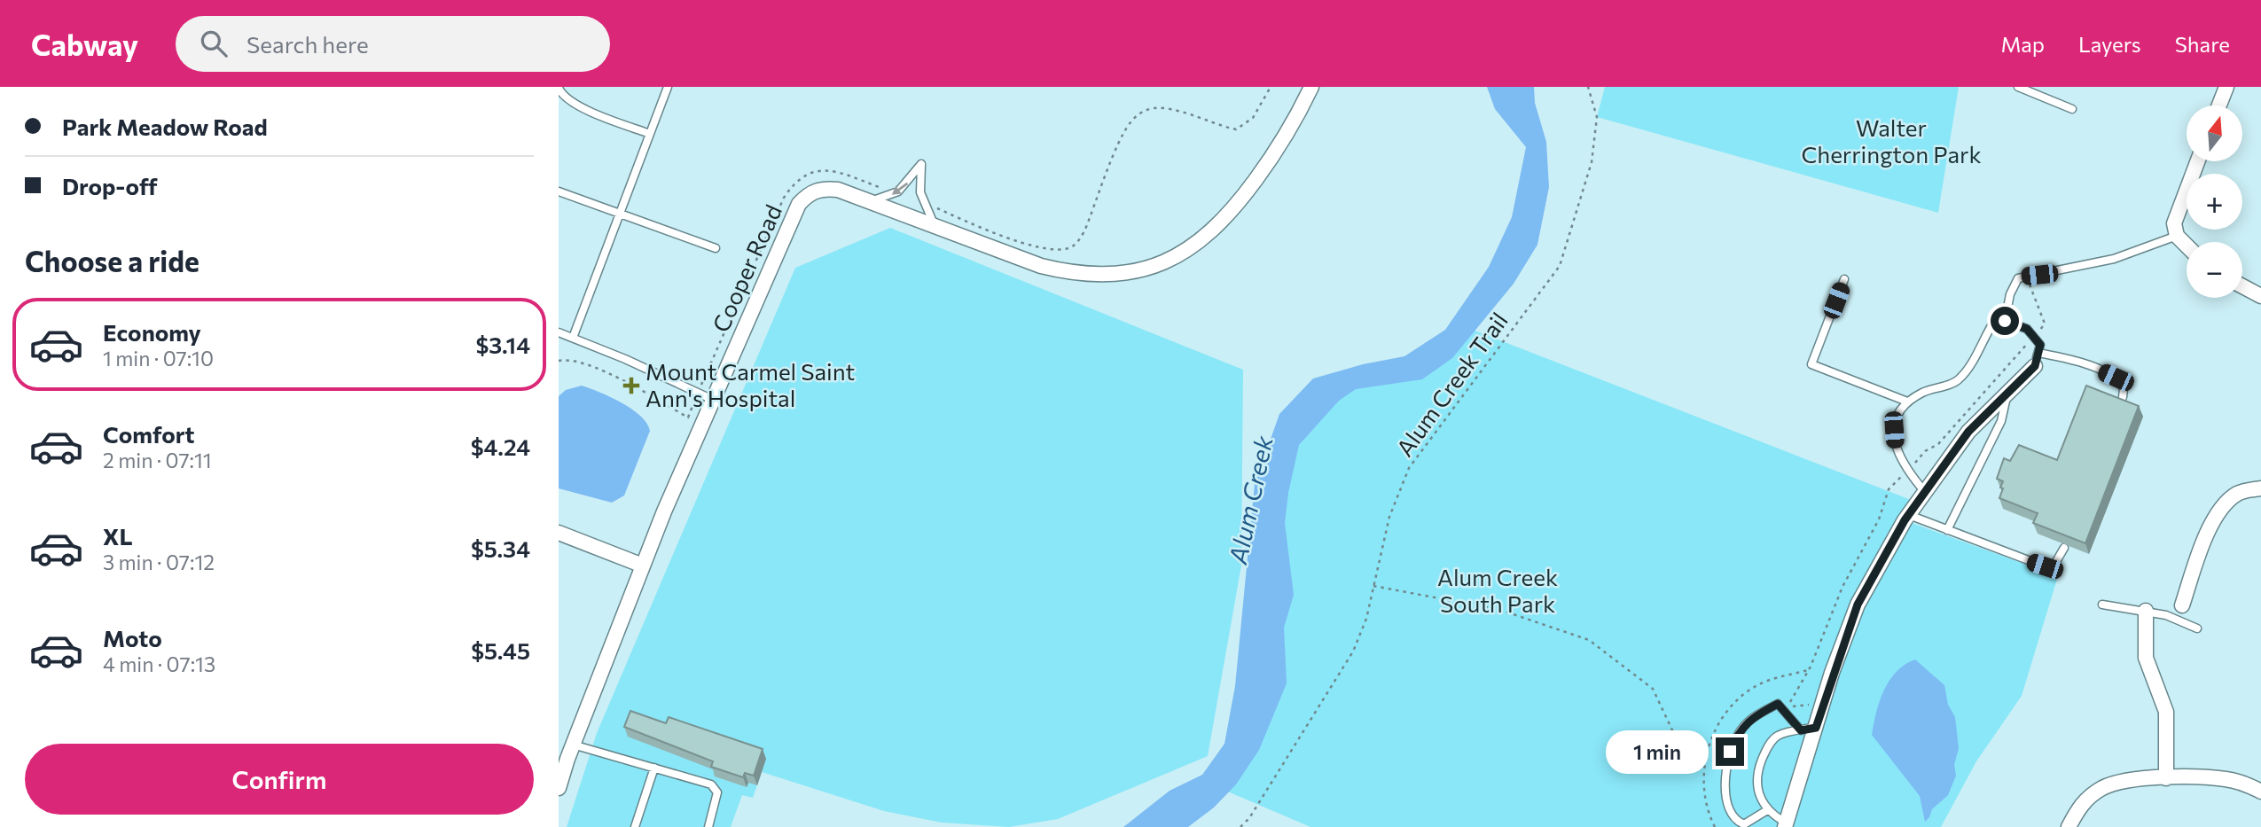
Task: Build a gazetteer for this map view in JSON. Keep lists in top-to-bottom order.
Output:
{
  "streets": {
    "street": ["Cooper Road"],
    "path": ["Alum Creek Trail"]
  },
  "water": ["Alum Creek"],
  "parks": ["Walter Cherrington Park", "Alum Creek South Park"],
  "places": {
    "health": ["Mount Carmel Saint Ann's Hospital"]
  },
  "north": "top",
  "page": {
    "header": "Cabway",
    "search": "Search here",
    "nav": ["Map", "Layers", "Share"],
    "banner": ["Park Meadow Road", "Drop-off"],
    "map_buttons": ["+", "−"],
    "heading": "Choose a ride",
    "list": [
      {
        "name": "Economy",
        "note": "1 min · 07:10",
        "value": "$3.14"
      },
      {
        "name": "Comfort",
        "note": "2 min · 07:11",
        "value": "$4.24"
      },
      {
        "name": "XL",
        "note": "3 min · 07:12",
        "value": "$5.34"
      },
      {
        "name": "Moto",
        "note": "4 min · 07:13",
        "value": "$5.45"
      }
    ],
    "bubble": "1 min",
    "buttons": "Confirm"
  }
}
